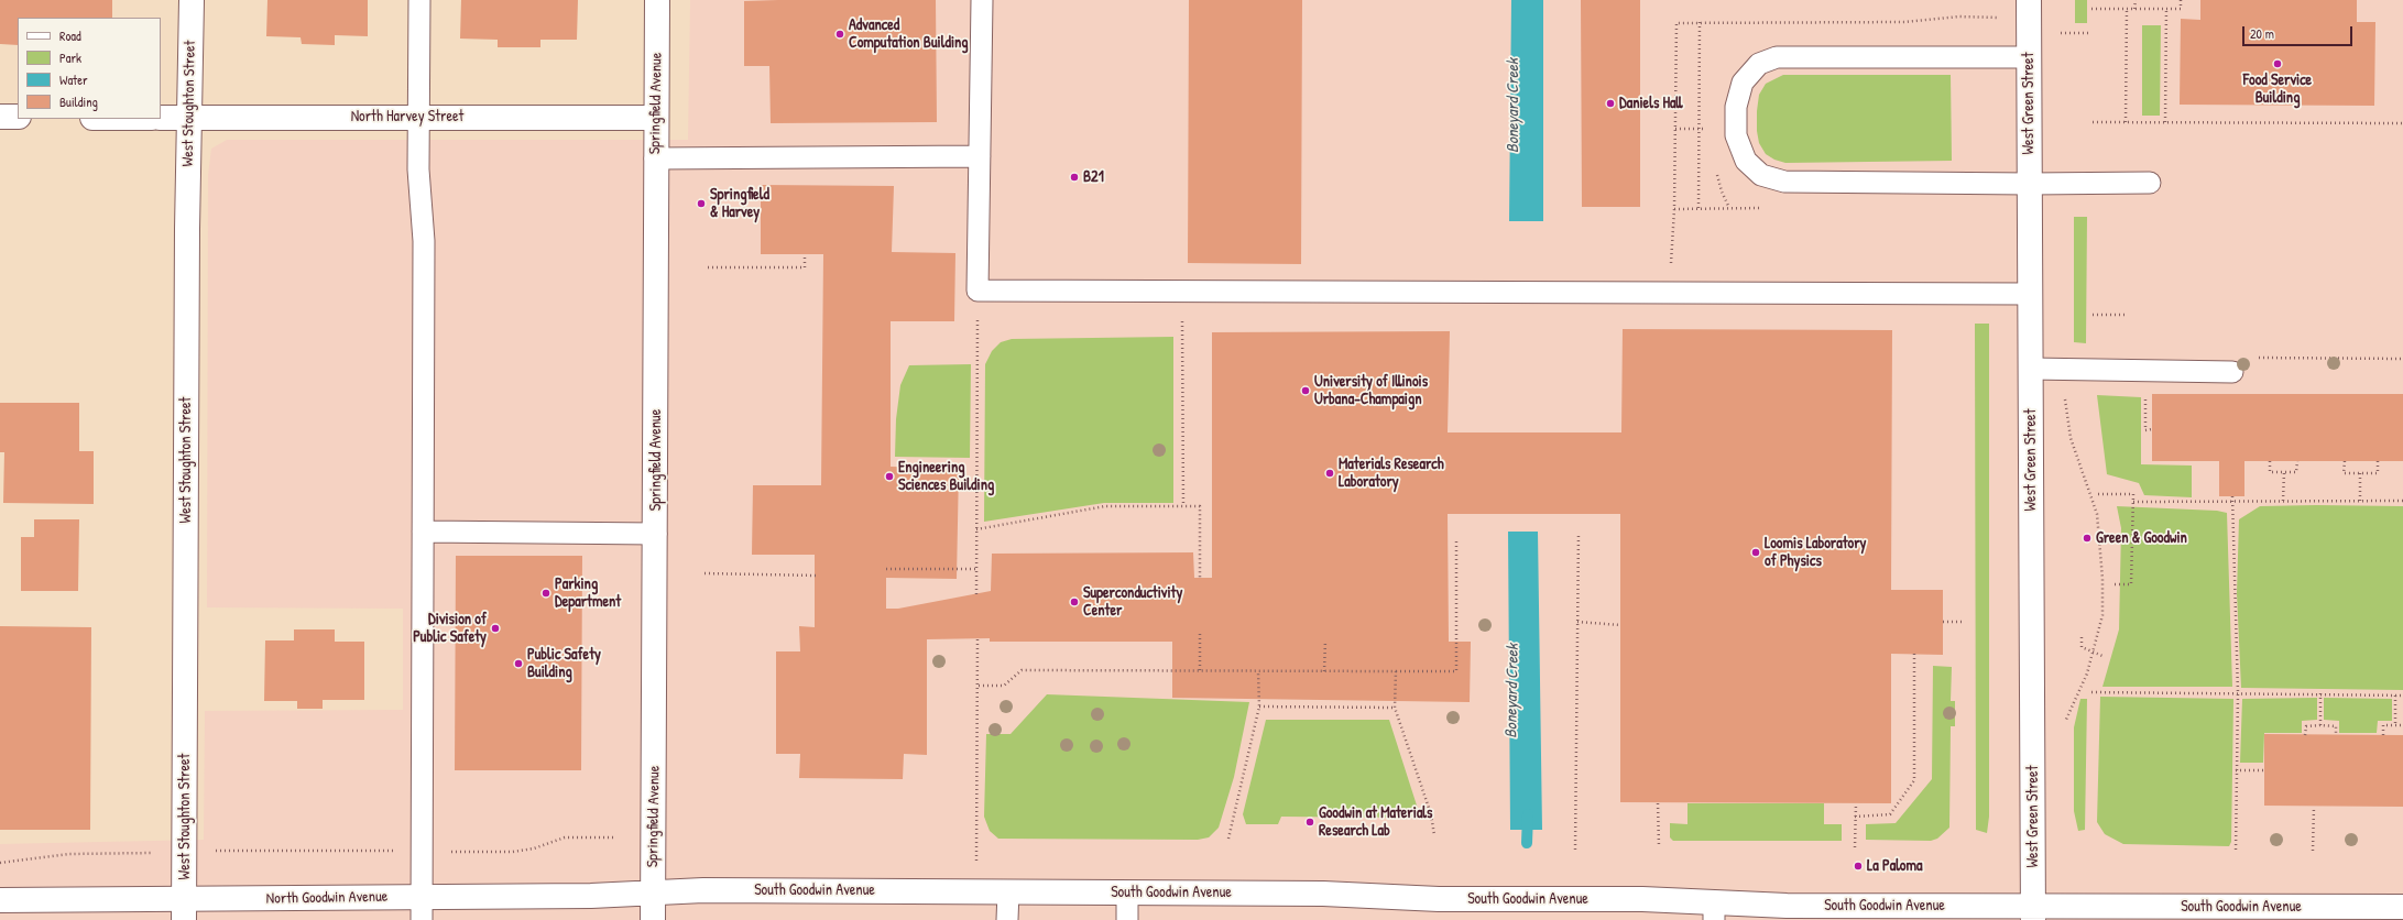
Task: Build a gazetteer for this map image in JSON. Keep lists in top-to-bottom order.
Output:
{
  "streets": {
    "street": [
      "West Stoughton Street",
      "Springfield Avenue",
      "West Green Street",
      "North Harvey Street",
      "South Goodwin Avenue",
      "North Goodwin Avenue"
    ]
  },
  "crossings": [
    ["West Stoughton Street", "North Harvey Street"],
    ["West Stoughton Street", "North Goodwin Avenue"],
    ["Springfield Avenue", "North Harvey Street"],
    ["Springfield Avenue", "South Goodwin Avenue"],
    ["Springfield Avenue", "North Goodwin Avenue"],
    ["West Green Street", "South Goodwin Avenue"],
    ["South Goodwin Avenue", "North Goodwin Avenue"]
  ],
  "water": ["Boneyard Creek"],
  "places": [
    "Advanced Computation Building",
    "Food Service Building",
    "Daniels Hall",
    "B21",
    "Springfield & Harvey",
    "University of Illinois Urbana-Champaign",
    "Materials Research Laboratory",
    "Engineering Sciences Building",
    "Green & Goodwin",
    "Loomis Laboratory of Physics",
    "Parking Department",
    "Superconductivity Center",
    "Division of Public Safety",
    "Public Safety Building",
    "Goodwin at Materials Research Lab",
    "La Paloma"
  ],
  "legend": [
    "Road",
    "Park",
    "Water",
    "Building"
  ],
  "scale_bar": "20 m"
}
